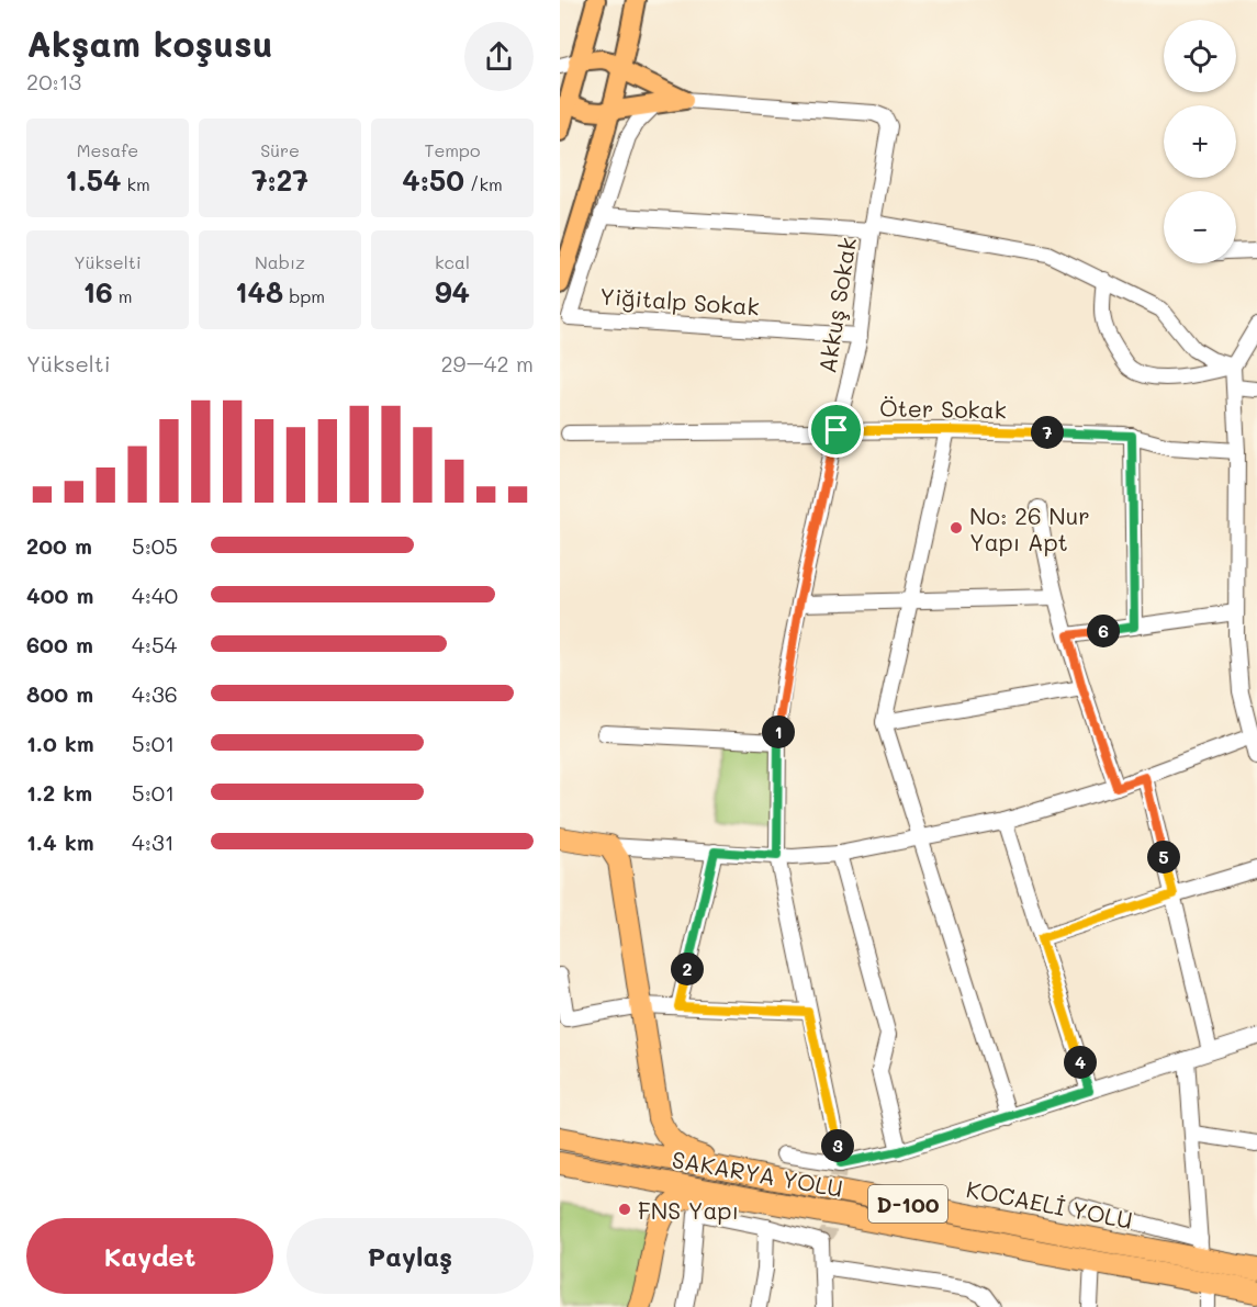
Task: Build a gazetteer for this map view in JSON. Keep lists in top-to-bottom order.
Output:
{
  "streets": {
    "highway": ["SAKARYA YOLU", "D-100", "KOCAELİ YOLU"],
    "street": ["Yiğitalp Sokak", "Akkuş Sokak", "Öter Sokak"]
  },
  "crossings": [
    ["Yiğitalp Sokak", "Akkuş Sokak"],
    ["Akkuş Sokak", "Öter Sokak"]
  ],
  "places": ["No: 26 Nur Yapı Apt", "FNS Yapı"],
  "page": {
    "heading": ["Akşam koşusu", "20:13"],
    "map_buttons": ["+", "−"],
    "stats": [
      ["Mesafe", "1.54 km"],
      ["Süre", "7:27"],
      ["Tempo", "4:50 /km"],
      ["Yükselti", "16 m"],
      ["Nabız", "148 bpm"],
      ["kcal", "94"]
    ],
    "chart": ["Yükselti", "29–42 m"],
    "pins": [
      "7",
      "6",
      "1",
      "5",
      "2",
      "4",
      "3"
    ],
    "list": [
      {
        "name": "200 m",
        "note": "5:05"
      },
      {
        "name": "400 m",
        "note": "4:40"
      },
      {
        "name": "600 m",
        "note": "4:54"
      },
      {
        "name": "800 m",
        "note": "4:36"
      },
      {
        "name": "1.0 km",
        "note": "5:01"
      },
      {
        "name": "1.2 km",
        "note": "5:01"
      },
      {
        "name": "1.4 km",
        "note": "4:31"
      }
    ],
    "buttons": ["Kaydet", "Paylaş"]
  }
}
